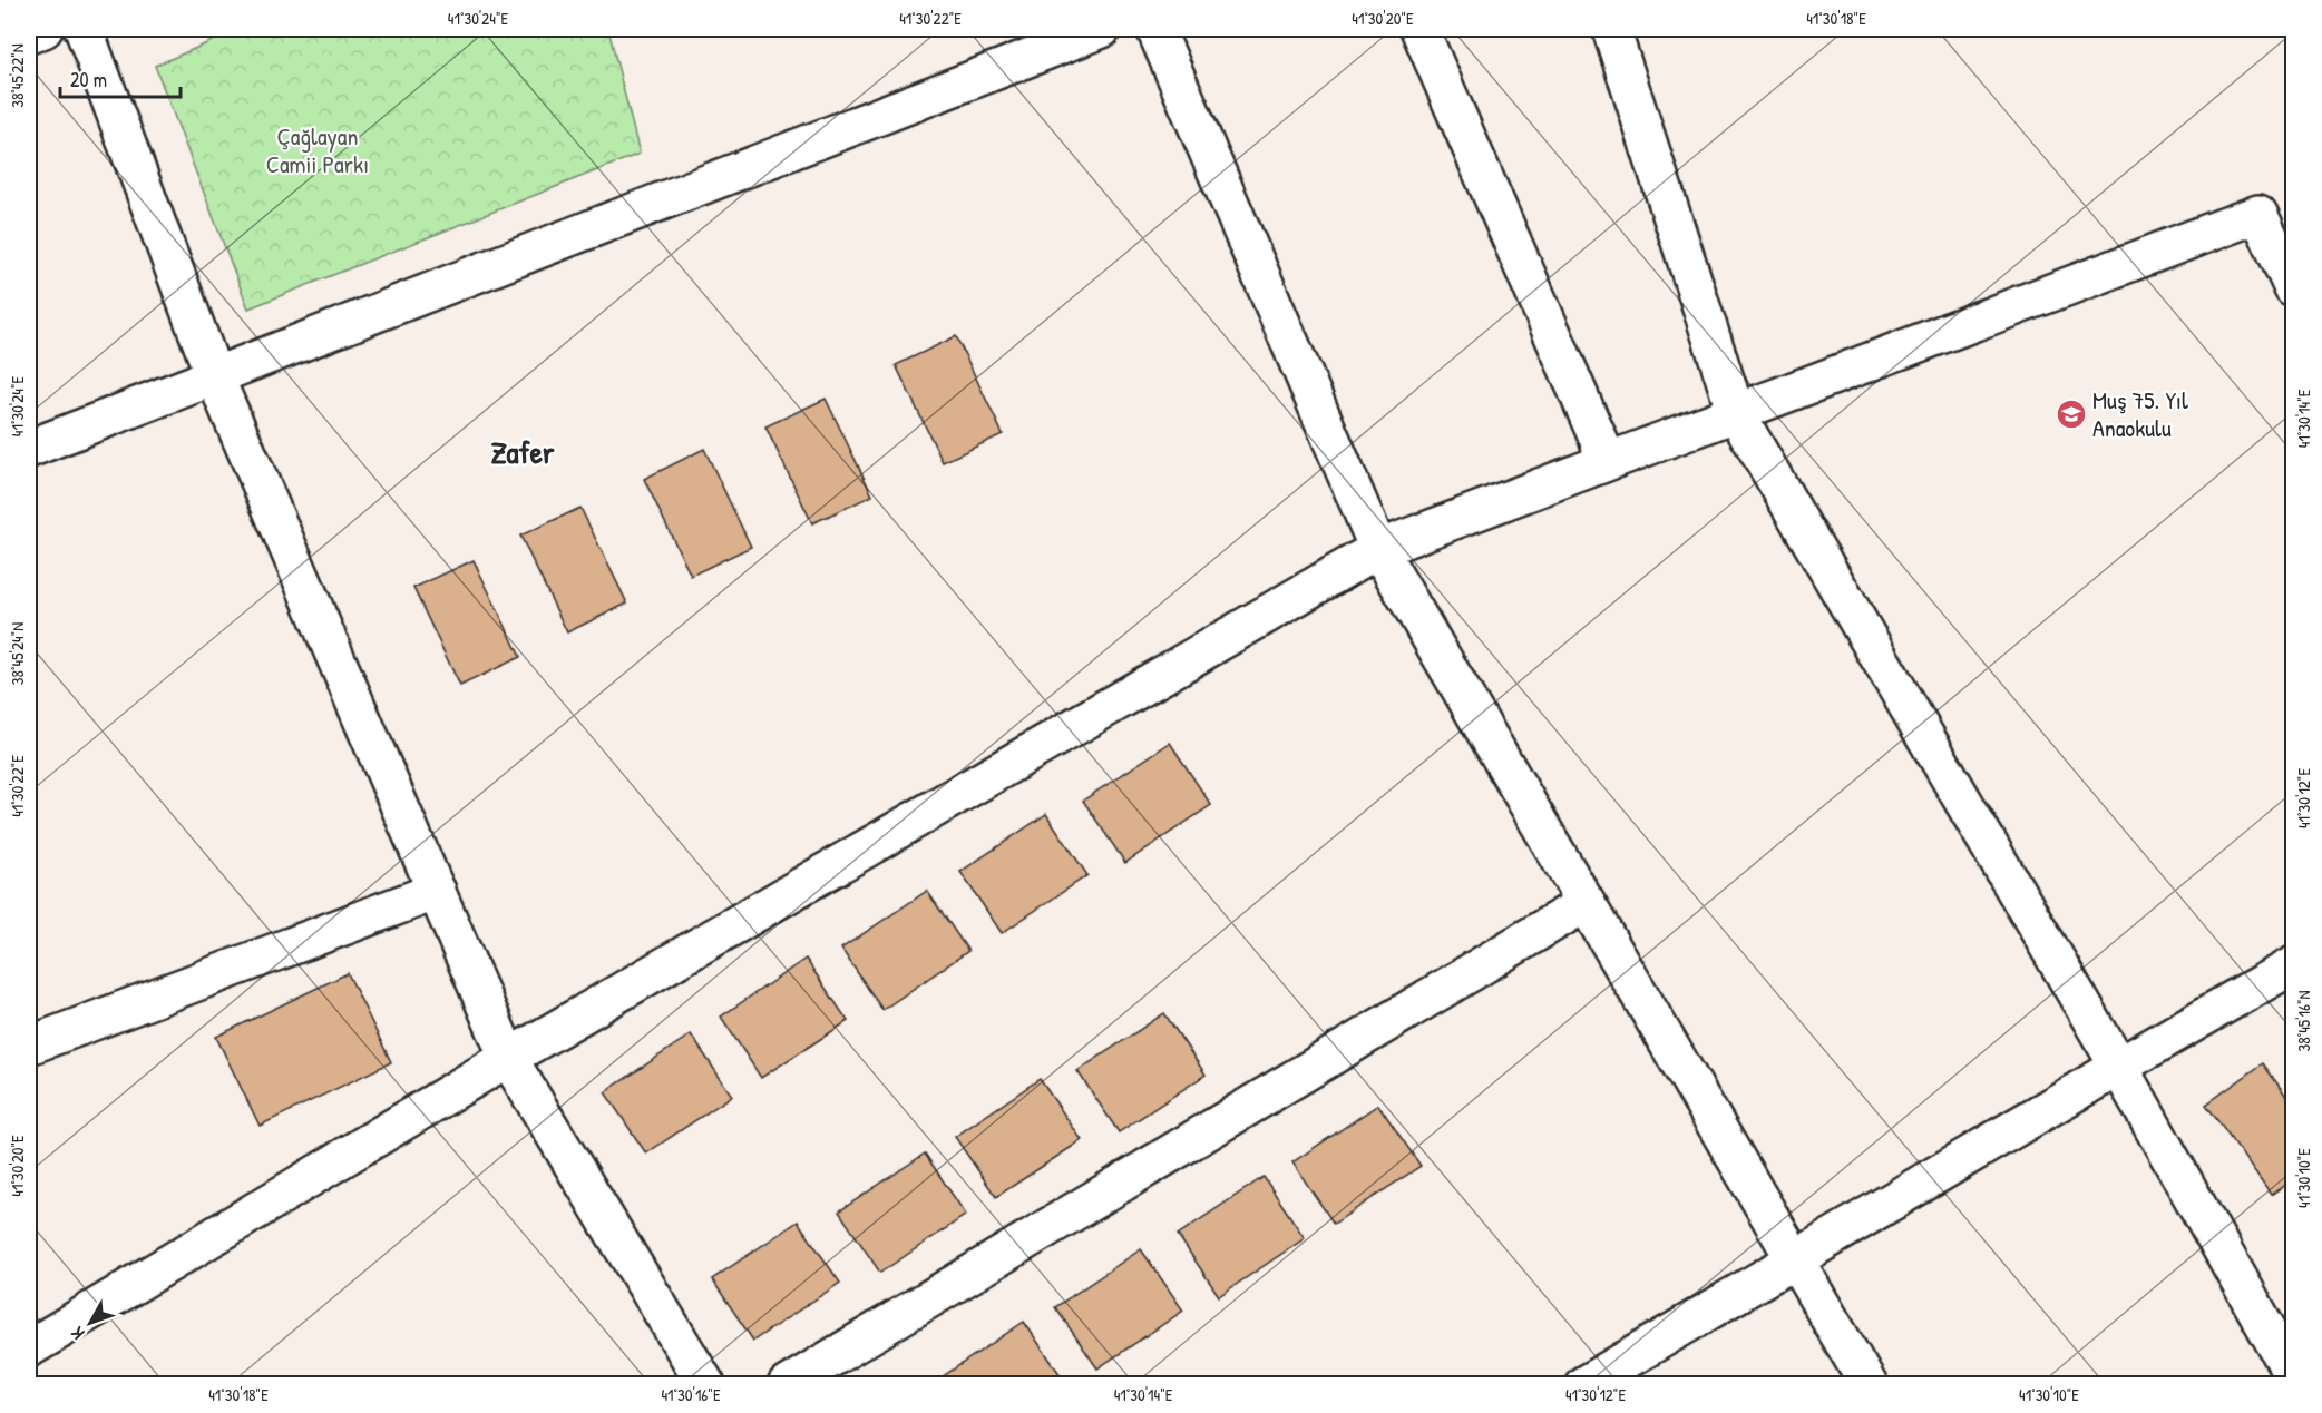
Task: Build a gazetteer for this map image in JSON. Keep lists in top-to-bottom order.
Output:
{
  "districts": ["Zafer"],
  "parks": ["Çağlayan Camii Parkı"],
  "places": {
    "school or university": ["Muş 75. Yıl Anaokulu"]
  },
  "scale_bar": "20 m",
  "north": "bottom left",
  "coordinates": [
    "41°30'24\"E",
    "41°30'22\"E",
    "41°30'20\"E",
    "41°30'18\"E",
    "38°45'22\"N",
    "41°30'14\"E",
    "38°45'24\"N",
    "41°30'12\"E",
    "38°45'16\"N",
    "41°30'10\"E",
    "41°30'16\"E"
  ]
}
